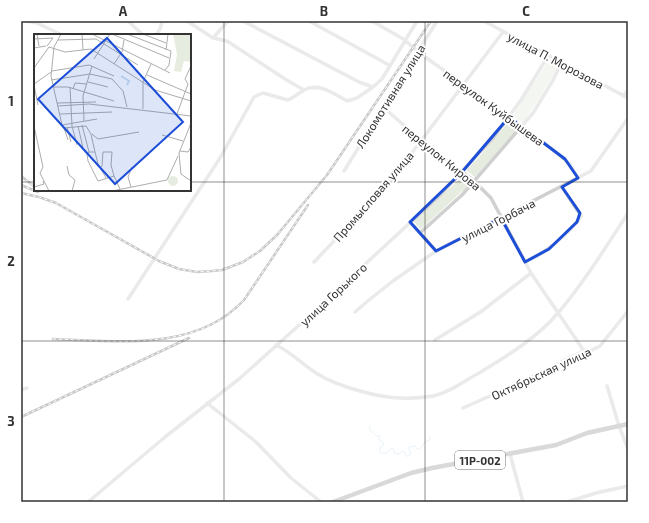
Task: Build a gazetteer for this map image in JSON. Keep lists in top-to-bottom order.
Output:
{
  "streets": {
    "main road": ["11Р-002"],
    "street": [
      "улица П. Морозова",
      "Локомотивная улица",
      "переулок Куйбышева",
      "переулок Кирова",
      "Промысловая улица",
      "улица Горбача",
      "улица Горького",
      "Октябрьская улица"
    ]
  },
  "crossings": [
    ["улица П. Морозова", "Промысловая улица"],
    ["улица П. Морозова", "улица Горького"],
    ["Локомотивная улица", "переулок Куйбышева"],
    ["Локомотивная улица", "переулок Кирова"],
    ["переулок Куйбышева", "Промысловая улица"],
    ["переулок Куйбышева", "улица Горбача"],
    ["переулок Куйбышева", "улица Горького"],
    ["переулок Кирова", "Промысловая улица"],
    ["переулок Кирова", "улица Горбача"],
    ["переулок Кирова", "улица Горького"],
    ["переулок Кирова", "Октябрьская улица"]
  ],
  "grid": {
    "columns": ["A", "B", "C"],
    "rows": ["1", "2", "3"]
  }
}
